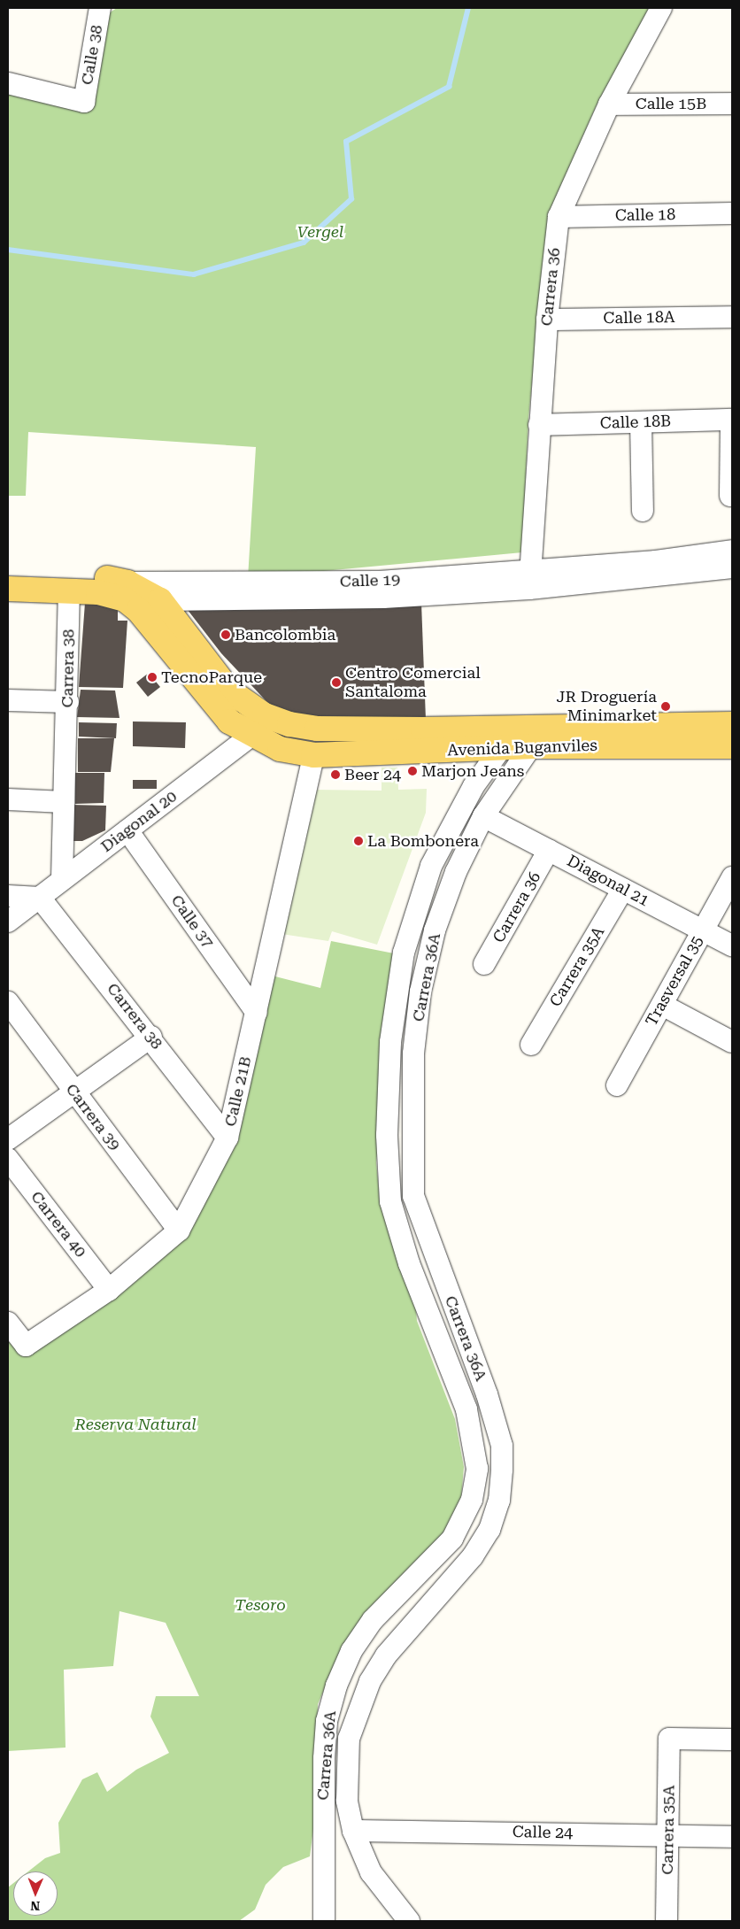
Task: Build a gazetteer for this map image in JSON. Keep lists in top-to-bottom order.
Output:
{
  "streets": {
    "main road": ["Calle 19", "Avenida Buganviles"],
    "street": [
      "Calle 38",
      "Calle 15B",
      "Calle 18",
      "Carrera 36",
      "Calle 18A",
      "Calle 18B",
      "Carrera 38",
      "Diagonal 20",
      "Diagonal 21",
      "Calle 37",
      "Carrera 35A",
      "Carrera 36A",
      "Trasversal 35",
      "Calle 21B",
      "Carrera 39",
      "Carrera 40",
      "Calle 24"
    ]
  },
  "crossings": [
    ["Calle 15B", "Carrera 36"],
    ["Calle 18", "Carrera 36"],
    ["Carrera 36", "Calle 18A"],
    ["Carrera 36", "Calle 18B"],
    ["Carrera 36", "Calle 19"],
    ["Carrera 36", "Diagonal 21"],
    ["Calle 19", "Carrera 38"],
    ["Calle 19", "Avenida Buganviles"],
    ["Carrera 38", "Diagonal 20"],
    ["Carrera 38", "Calle 21B"],
    ["Avenida Buganviles", "Diagonal 20"],
    ["Avenida Buganviles", "Carrera 36A"],
    ["Avenida Buganviles", "Calle 21B"],
    ["Diagonal 20", "Calle 37"],
    ["Diagonal 21", "Carrera 35A"],
    ["Diagonal 21", "Carrera 36A"],
    ["Diagonal 21", "Trasversal 35"],
    ["Calle 37", "Calle 21B"],
    ["Carrera 35A", "Calle 24"],
    ["Carrera 36A", "Calle 24"],
    ["Calle 21B", "Carrera 39"],
    ["Calle 21B", "Carrera 40"]
  ],
  "parks": ["Vergel", "Reserva Natural", "Tesoro"],
  "places": [
    "Bancolombia",
    "TecnoParque",
    "Centro Comercial Santaloma",
    "JR Droguería Minimarket",
    "Marjon Jeans",
    "Beer 24",
    "La Bombonera"
  ],
  "north": "bottom"
}
